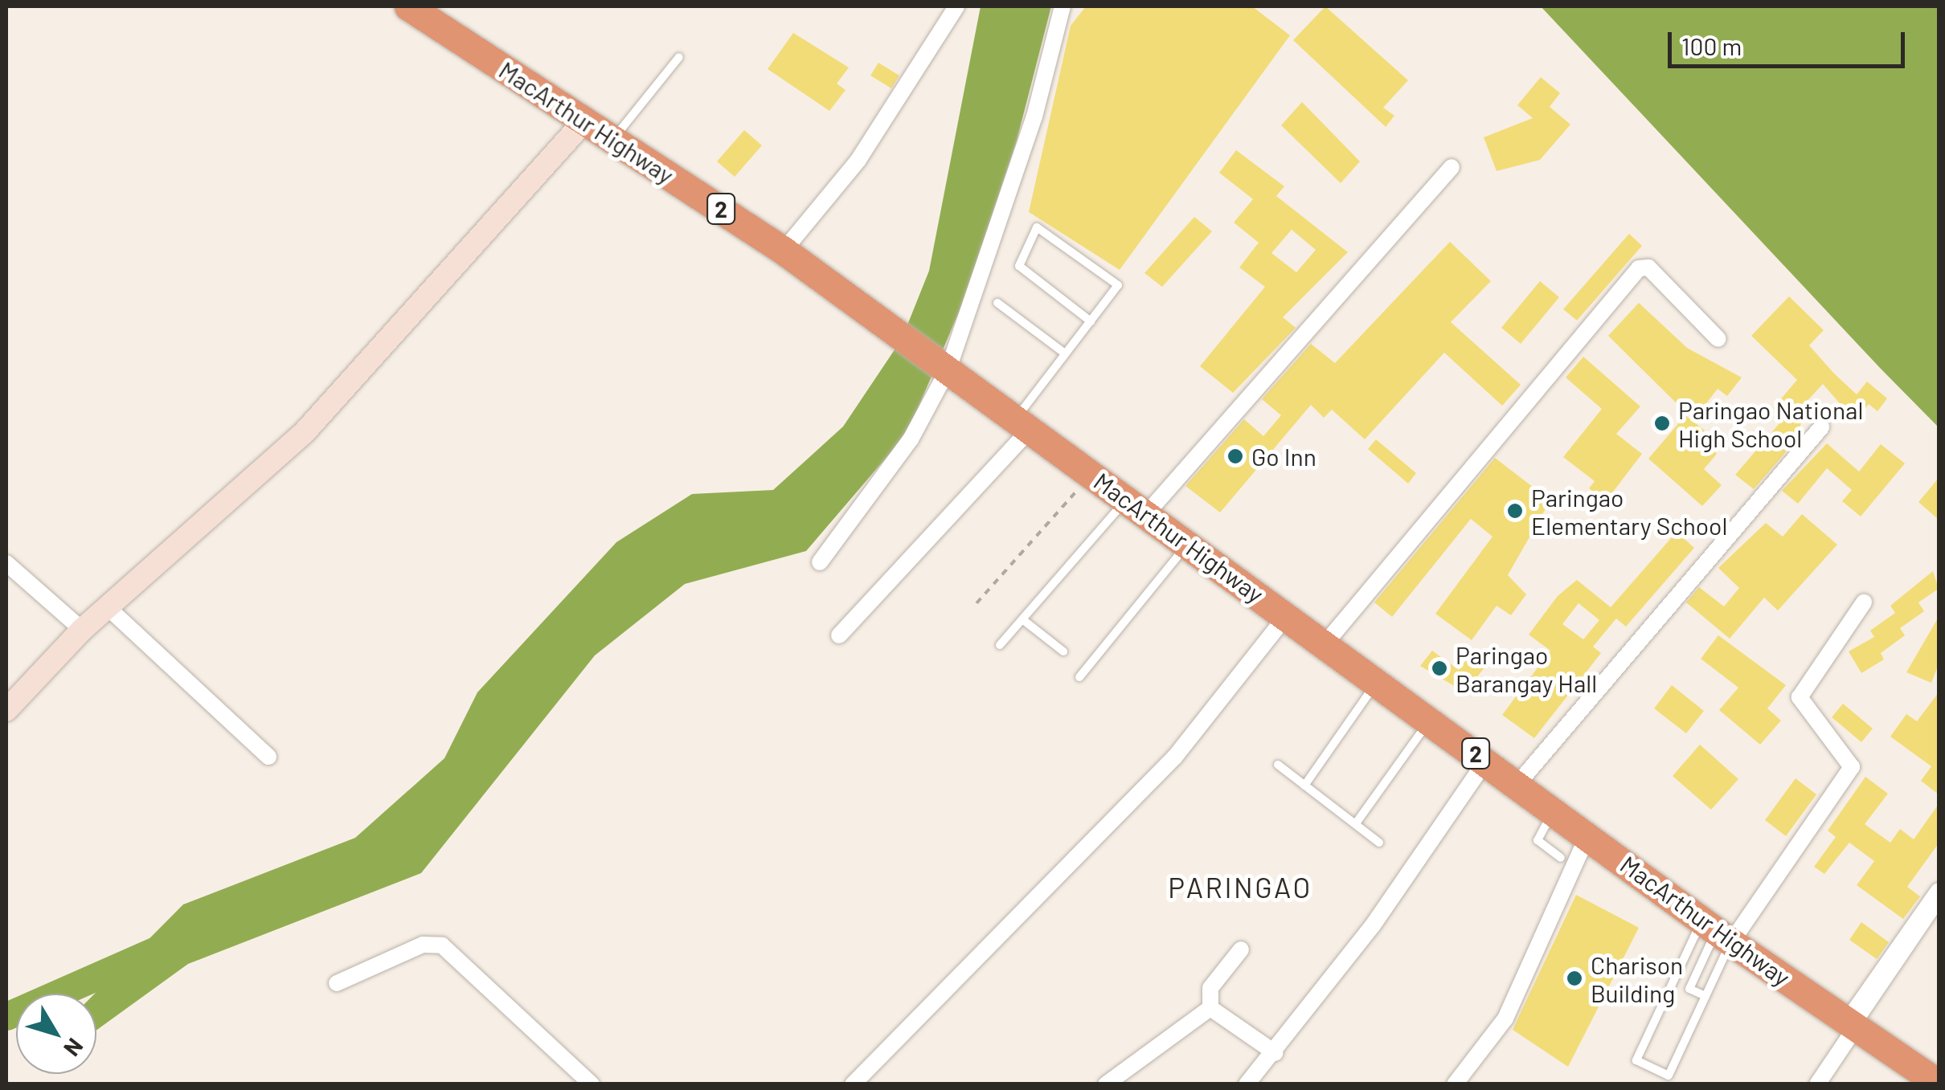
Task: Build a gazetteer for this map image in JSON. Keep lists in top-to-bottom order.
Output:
{
  "streets": {
    "highway": ["MacArthur Highway", "2"]
  },
  "districts": ["PARINGAO"],
  "places": [
    "Paringao National High School",
    "Go Inn",
    "Paringao Elementary School",
    "Paringao Barangay Hall",
    "Charison Building"
  ],
  "scale_bar": "100 m",
  "north": "bottom right"
}
